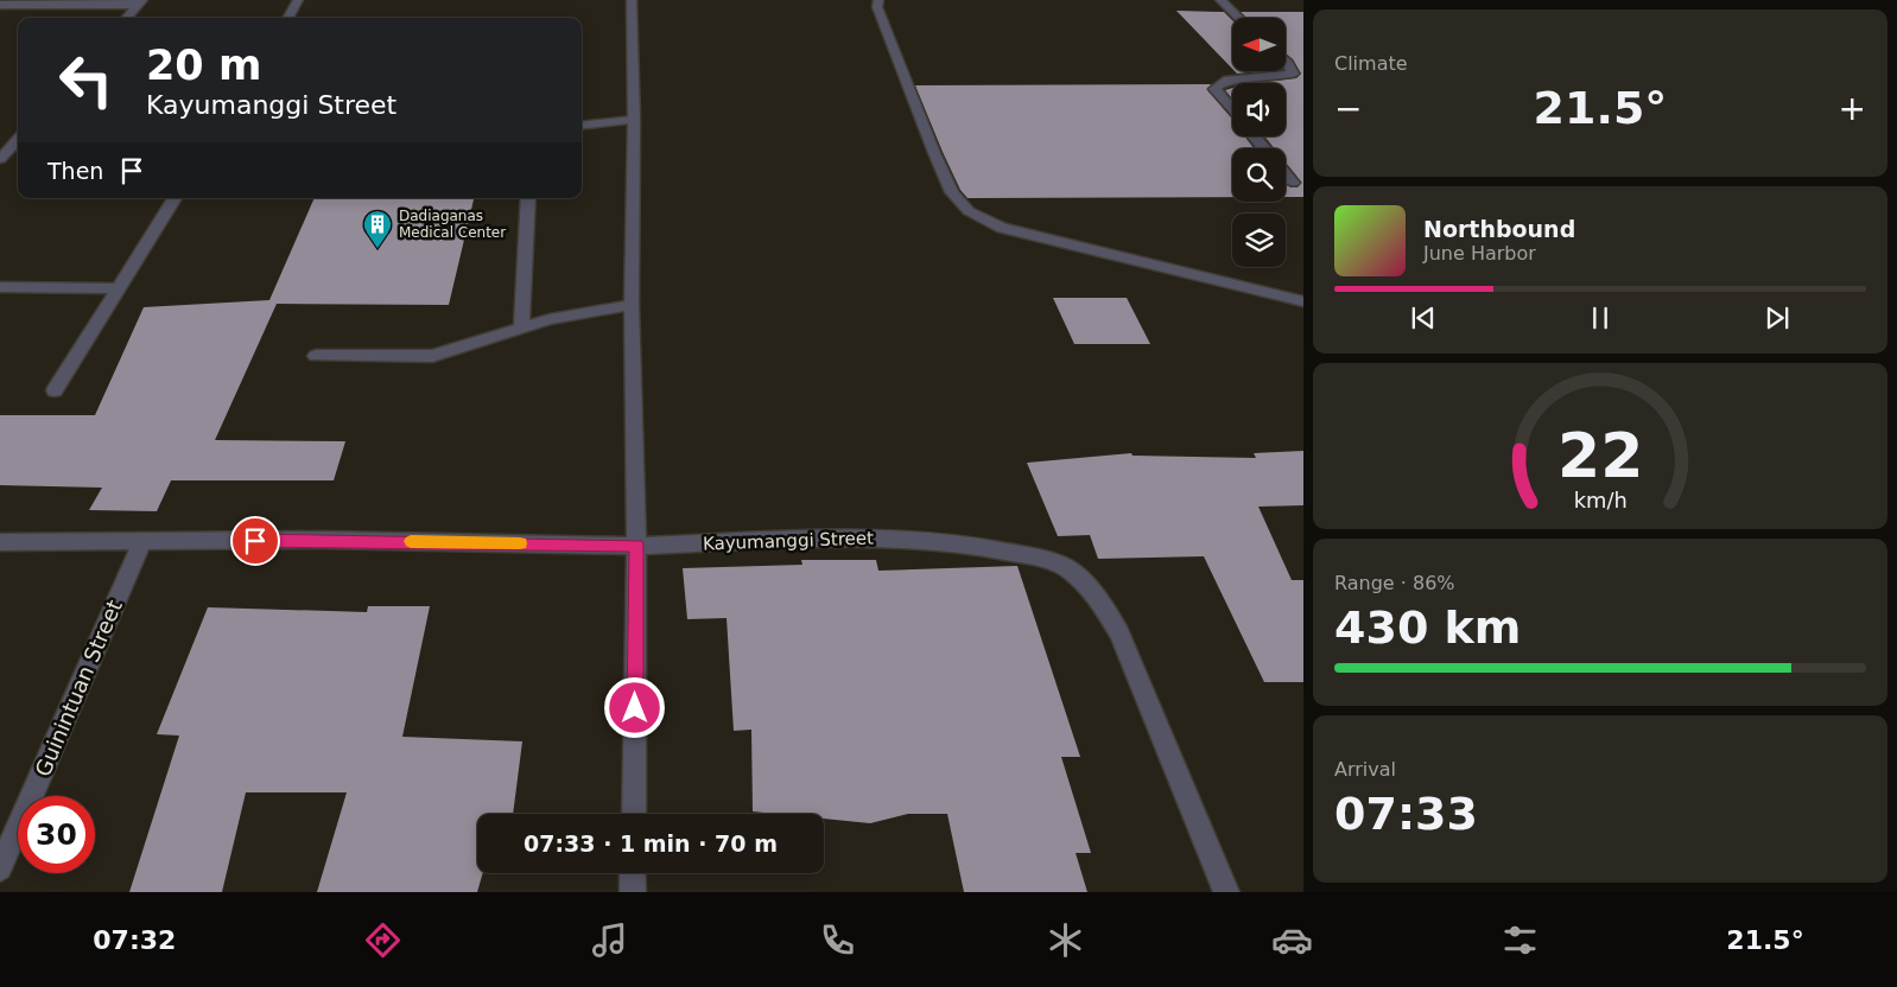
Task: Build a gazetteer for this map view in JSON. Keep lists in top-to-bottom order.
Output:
{
  "streets": {
    "street": ["Kayumanggi Street", "Guinintuan Street"]
  },
  "crossings": [
    ["Kayumanggi Street", "Guinintuan Street"]
  ],
  "places": {
    "building": ["Dadiaganas Medical Center"]
  },
  "north": "left",
  "page": {
    "tile": [
      "Climate",
      ["Range · 86%", "430 km"],
      ["Arrival", "07:33"]
    ],
    "turn": ["20 m", "Kayumanggi Street"],
    "heat": ["−", "21.5°", "+"],
    "then": "Then",
    "song": ["Northbound", "June Harbor"],
    "limit": "30",
    "trip": "07:33 · 1 min · 70 m",
    "tabs": ["07:32", "21.5°"],
    "gauge": ["22", "km/h"]
  }
}
